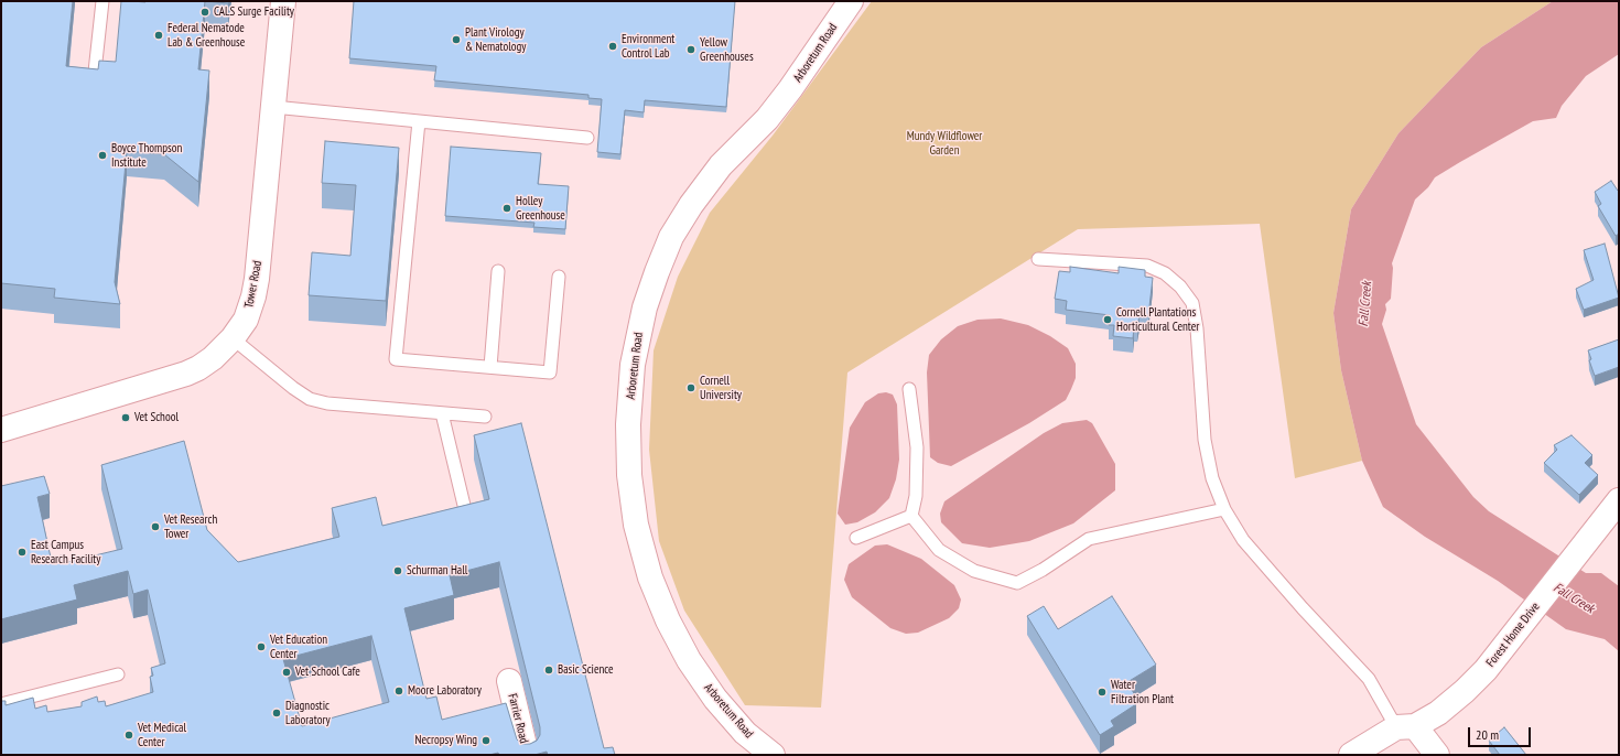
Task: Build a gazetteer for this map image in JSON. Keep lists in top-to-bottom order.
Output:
{
  "streets": {
    "street": [
      "Arboretum Road",
      "Tower Road",
      "Forest Home Drive",
      "Farrier Road"
    ]
  },
  "water": ["Fall Creek"],
  "parks": ["Mundy Wildflower Garden"],
  "places": [
    "CALS Surge Facility",
    "Federal Nematode Lab & Greenhouse",
    "Plant Virology & Nematology",
    "Environment Control Lab",
    "Yellow Greenhouses",
    "Boyce Thompson Institute",
    "Holley Greenhouse",
    "Cornell Plantations Horticultural Center",
    "Cornell University",
    "Vet School",
    "Vet Research Tower",
    "East Campus Research Facility",
    "Schurman Hall",
    "Vet Education Center",
    "Basic Science",
    "Vet School Cafe",
    "Moore Laboratory",
    "Water Filtration Plant",
    "Diagnostic Laboratory",
    "Vet Medical Center",
    "Necropsy Wing"
  ],
  "scale_bar": "20 m"
}
